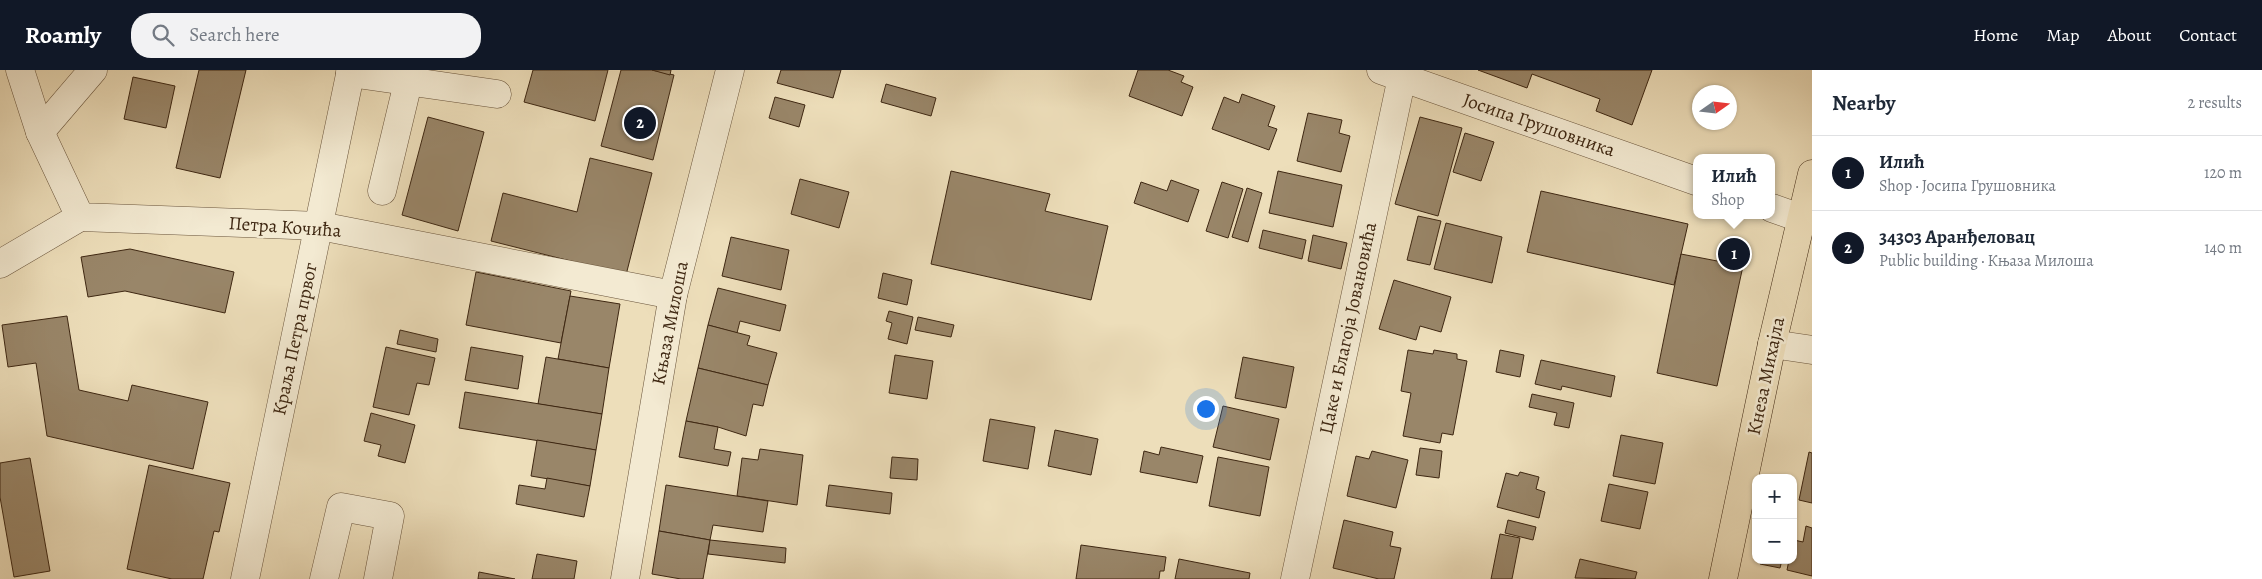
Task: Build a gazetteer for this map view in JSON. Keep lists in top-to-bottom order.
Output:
{
  "streets": {
    "main road": ["Кнеза Михајла"],
    "street": [
      "Јосипа Грушовника",
      "Петра Кочића",
      "Књаза Милоша",
      "Цаке и Благоја Јовановића",
      "Краља Петра првог"
    ]
  },
  "crossings": [
    ["Јосипа Грушовника", "Цаке и Благоја Јовановића"],
    ["Петра Кочића", "Књаза Милоша"],
    ["Петра Кочића", "Краља Петра првог"]
  ],
  "north": "right",
  "page": {
    "header": "Roamly",
    "search": "Search here",
    "nav": [
      "Home",
      "Map",
      "About",
      "Contact"
    ],
    "heading": ["Nearby", "2 results"],
    "pins": ["2", "1"],
    "list": [
      {
        "mark": "1",
        "name": "Илић",
        "note": "Shop · Јосипа Грушовника",
        "value": "120 m"
      },
      {
        "mark": "2",
        "name": "34303 Аранђеловац",
        "note": "Public building · Књаза Милоша",
        "value": "140 m"
      }
    ],
    "popup": ["Илић", "Shop"],
    "map_buttons": ["+", "−"]
  }
}
